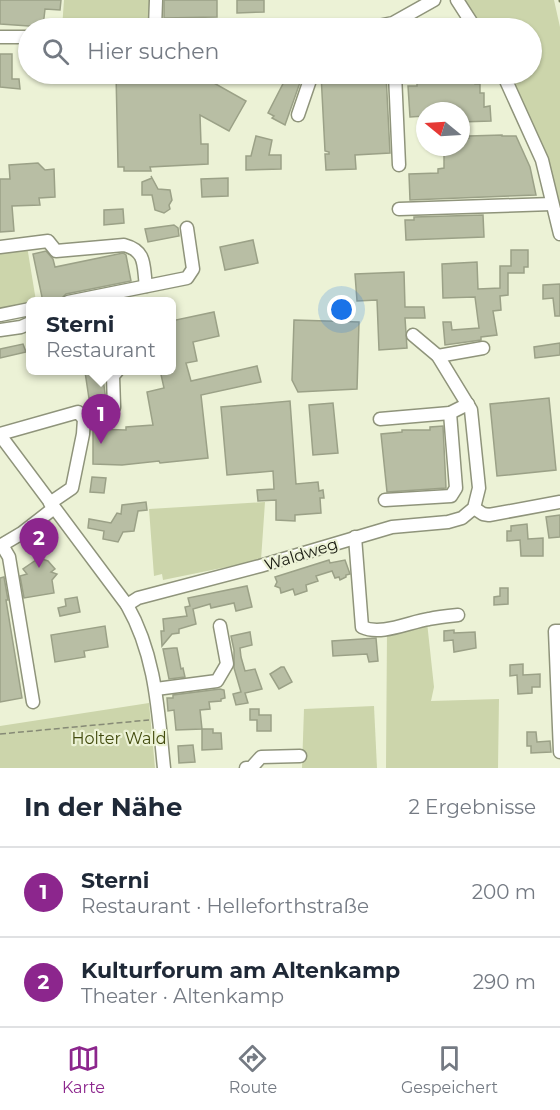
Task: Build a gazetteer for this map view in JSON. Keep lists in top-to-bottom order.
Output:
{
  "streets": {
    "street": ["Waldweg"]
  },
  "parks": ["Holter Wald"],
  "north": "left",
  "page": {
    "search": "Hier suchen",
    "popup": ["Sterni", "Restaurant"],
    "pins": ["1", "2"],
    "heading": ["In der Nähe", "2 Ergebnisse"],
    "list": [
      {
        "mark": "1",
        "name": "Sterni",
        "note": "Restaurant · Helleforthstraße",
        "value": "200 m"
      },
      {
        "mark": "2",
        "name": "Kulturforum am Altenkamp",
        "note": "Theater · Altenkamp",
        "value": "290 m"
      }
    ],
    "nav": ["Karte", "Route", "Gespeichert"]
  }
}
